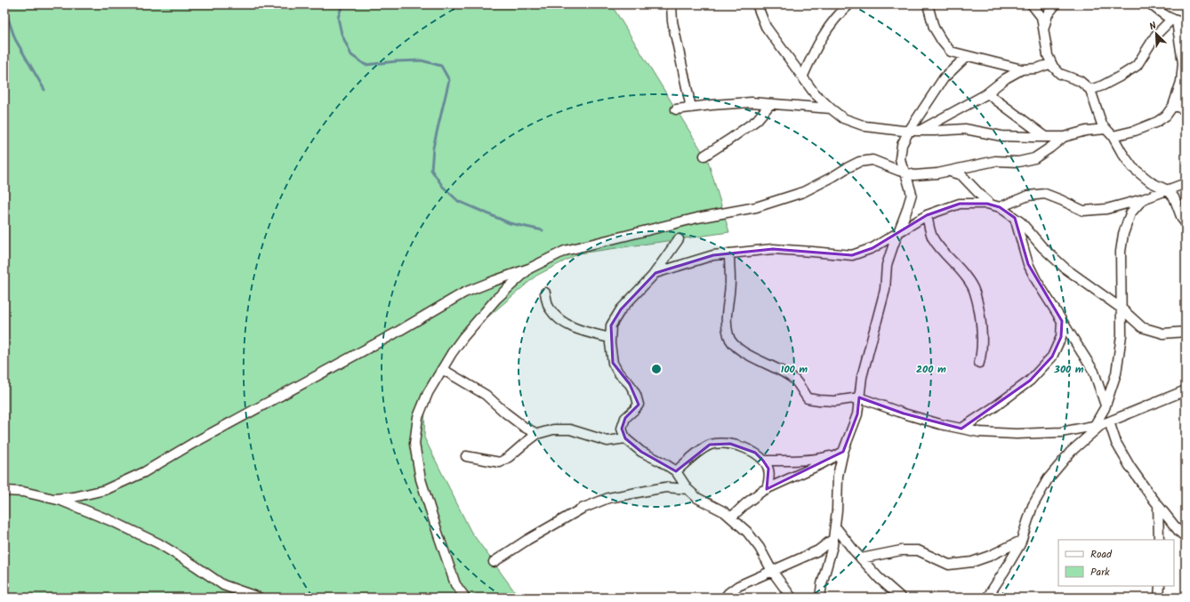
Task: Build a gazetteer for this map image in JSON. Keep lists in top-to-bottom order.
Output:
{
  "legend": ["Road", "Park"],
  "north": "top left",
  "rings": ["100 m", "200 m", "300 m"]
}
